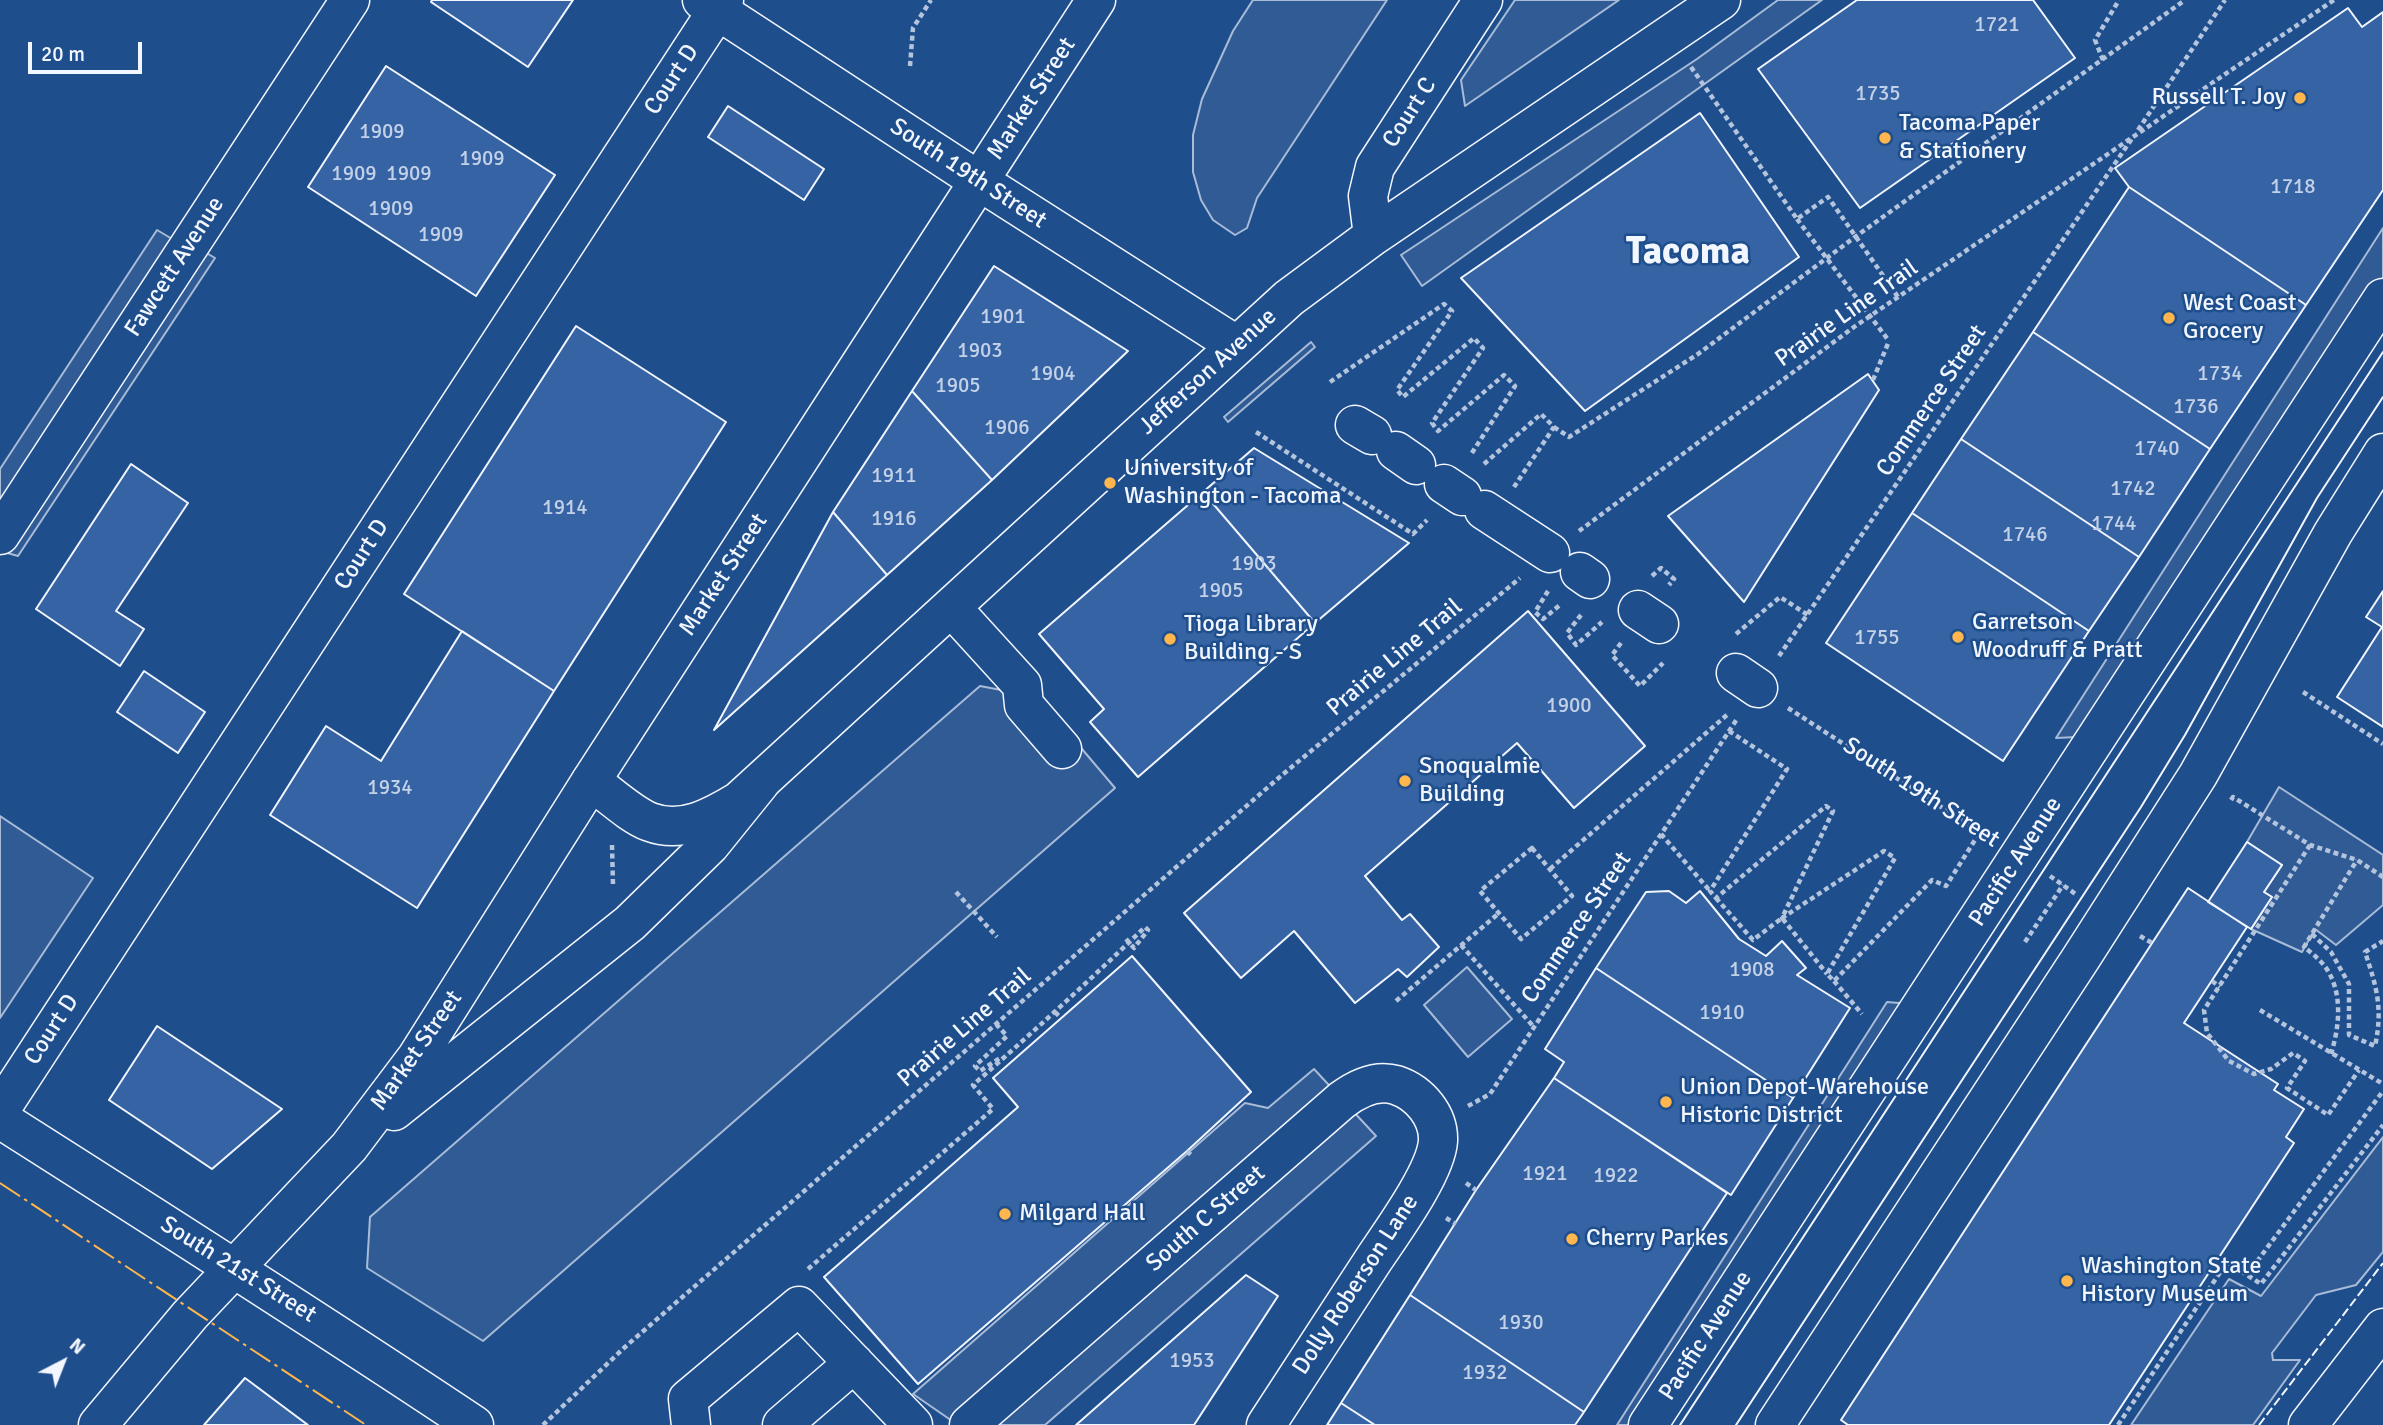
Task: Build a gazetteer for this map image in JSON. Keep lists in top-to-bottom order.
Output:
{
  "streets": {
    "main road": [
      "Court D",
      "Market Street",
      "Court C",
      "South 19th Street",
      "Fawcett Avenue",
      "Jefferson Avenue",
      "Pacific Avenue",
      "South C Street",
      "South 21st Street",
      "Dolly Roberson Lane"
    ],
    "path": ["Prairie Line Trail", "Commerce Street"]
  },
  "crossings": [
    ["Court D", "South 19th Street"],
    ["Market Street", "South 19th Street"],
    ["Market Street", "Jefferson Avenue"],
    ["Court C", "Jefferson Avenue"],
    ["South 19th Street", "Prairie Line Trail"],
    ["South 19th Street", "Jefferson Avenue"],
    ["South 19th Street", "Commerce Street"],
    ["South 19th Street", "Pacific Avenue"],
    ["Prairie Line Trail", "Commerce Street"],
    ["Commerce Street", "South C Street"],
    ["Commerce Street", "Dolly Roberson Lane"],
    ["South C Street", "Dolly Roberson Lane"]
  ],
  "districts": ["Tacoma"],
  "places": [
    "Russell T. Joy",
    "Tacoma Paper & Stationery",
    "West Coast Grocery",
    "University of Washington - Tacoma",
    "Garretson Woodruff & Pratt",
    "Tioga Library Building - S",
    "Snoqualmie Building",
    "Union Depot-Warehouse Historic District",
    "Milgard Hall",
    "Cherry Parkes",
    "Washington State History Museum"
  ],
  "house_numbers": [
    "1721",
    "1735",
    "1909",
    "1909",
    "1909",
    "1909",
    "1718",
    "1909",
    "1909",
    "1901",
    "1903",
    "1904",
    "1734",
    "1905",
    "1736",
    "1906",
    "1740",
    "1911",
    "1742",
    "1914",
    "1916",
    "1744",
    "1746",
    "1903",
    "1905",
    "1755",
    "1900",
    "1934",
    "1908",
    "1910",
    "1921",
    "1922",
    "1930",
    "1953",
    "1932"
  ],
  "scale_bar": "20 m",
  "north": "top right"
}
